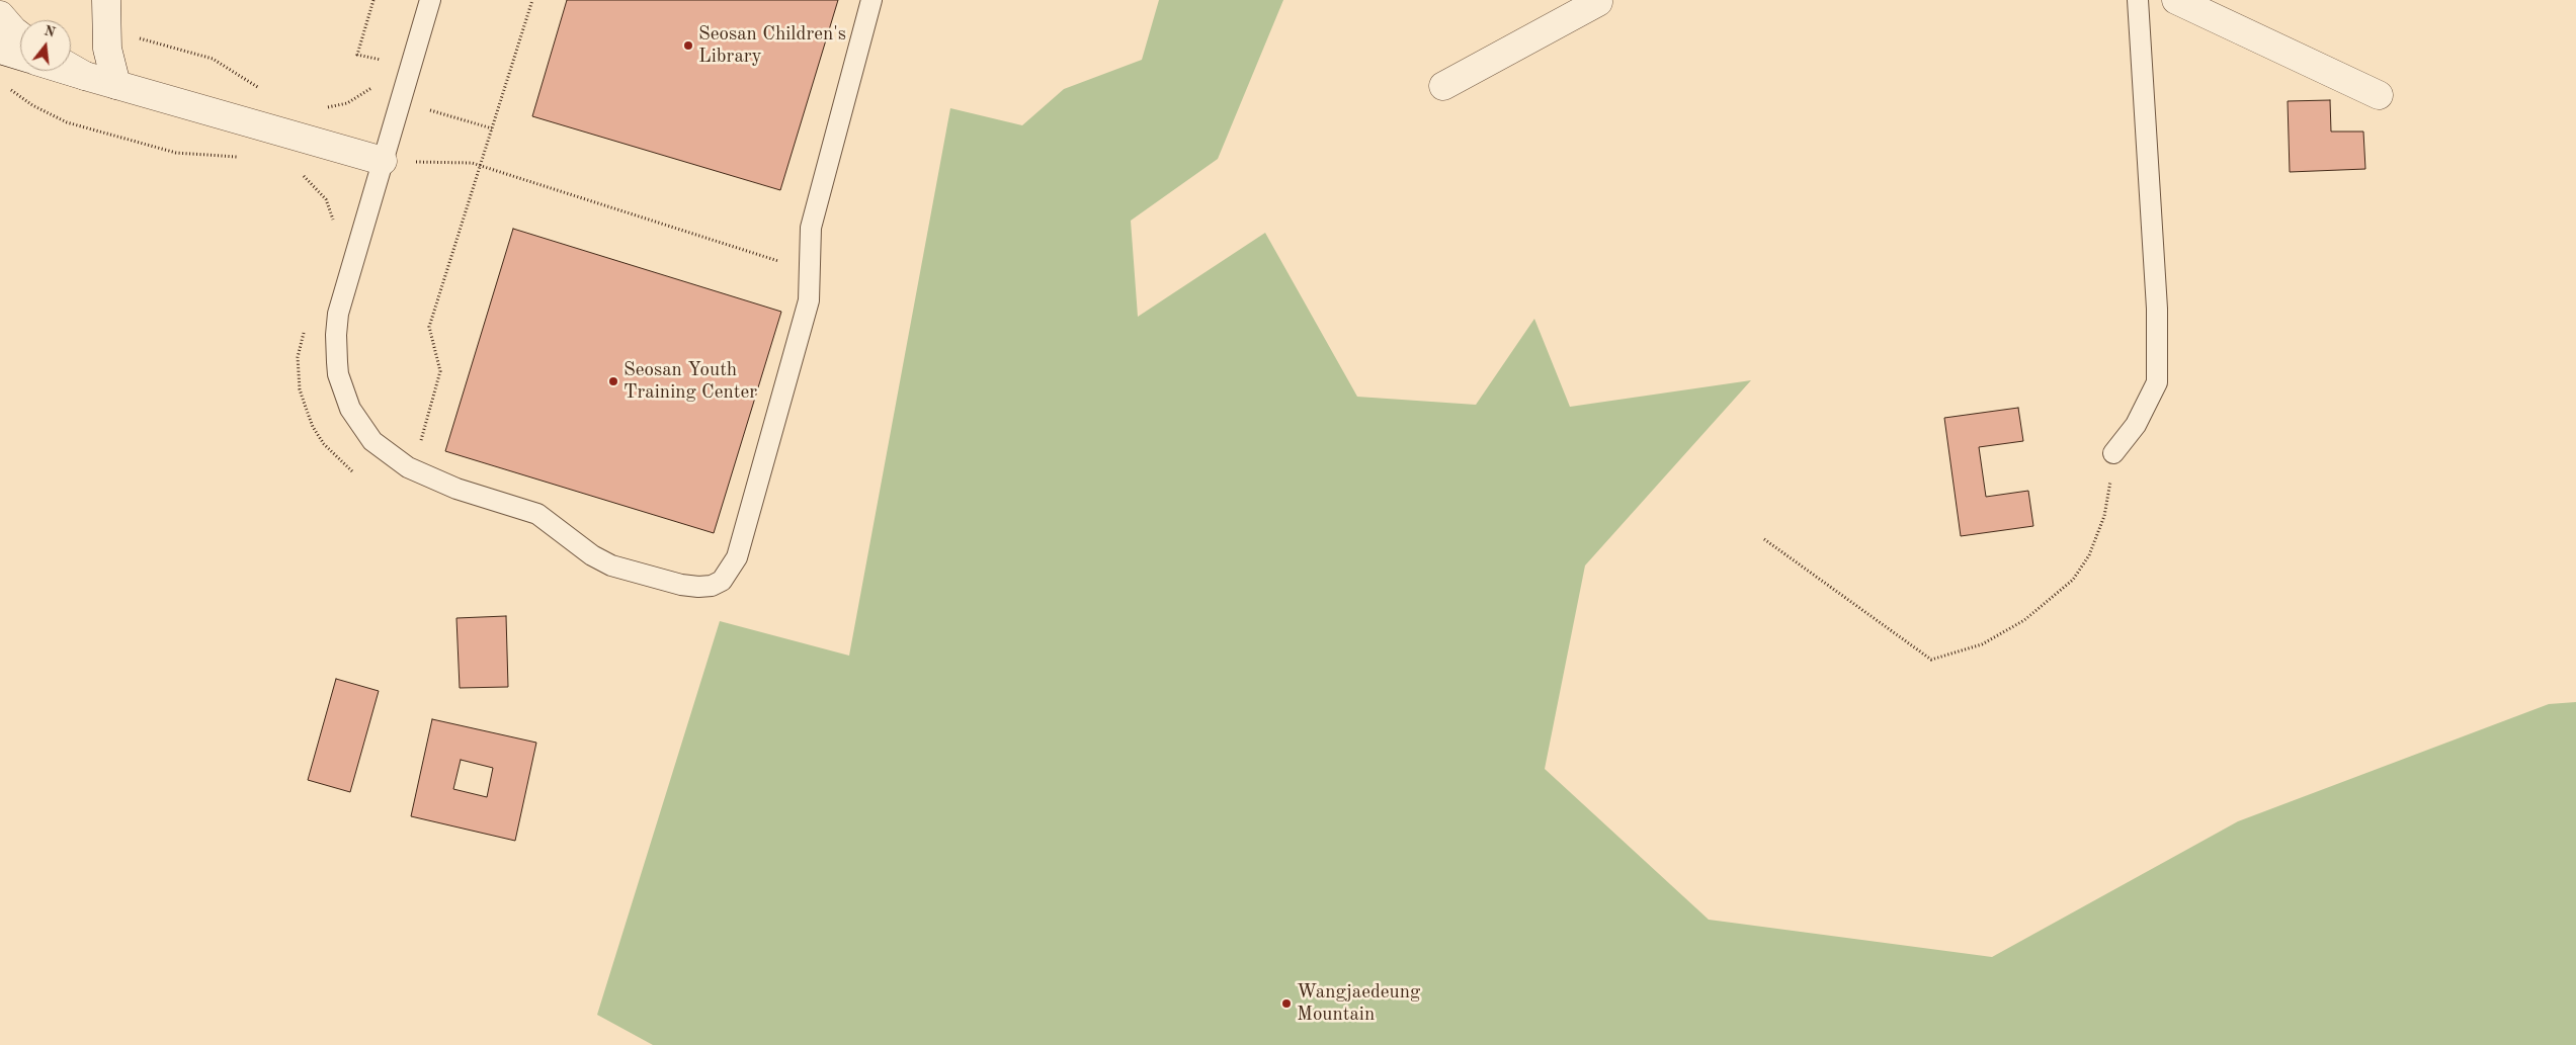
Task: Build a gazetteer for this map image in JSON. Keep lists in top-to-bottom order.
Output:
{
  "places": ["Seosan Children's Library", "Seosan Youth Training Center", "Wangjaedeung Mountain"],
  "north": "top"
}
